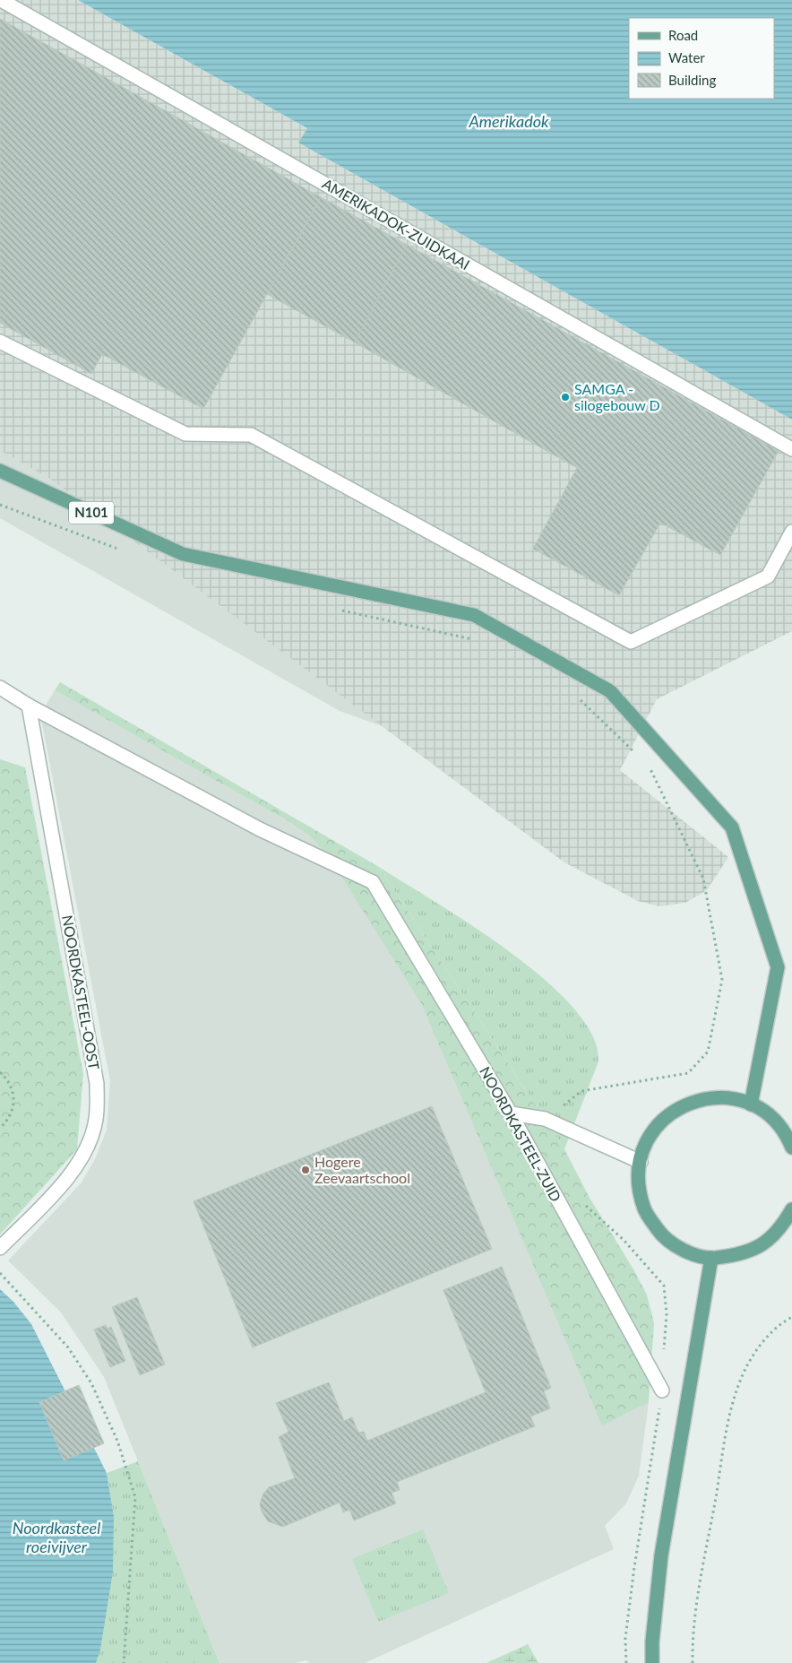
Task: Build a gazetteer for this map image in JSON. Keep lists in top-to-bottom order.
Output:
{
  "streets": {
    "main road": ["N101"],
    "street": ["AMERIKADOK-ZUIDKAAI", "NOORDKASTEEL-OOST", "NOORDKASTEEL-ZUID"]
  },
  "crossings": [
    ["NOORDKASTEEL-OOST", "NOORDKASTEEL-ZUID"]
  ],
  "water": ["Amerikadok", "Noordkasteel roeivijver"],
  "places": ["SAMGA - silogebouw D", "Hogere Zeevaartschool"],
  "legend": ["Road", "Water", "Building"]
}
